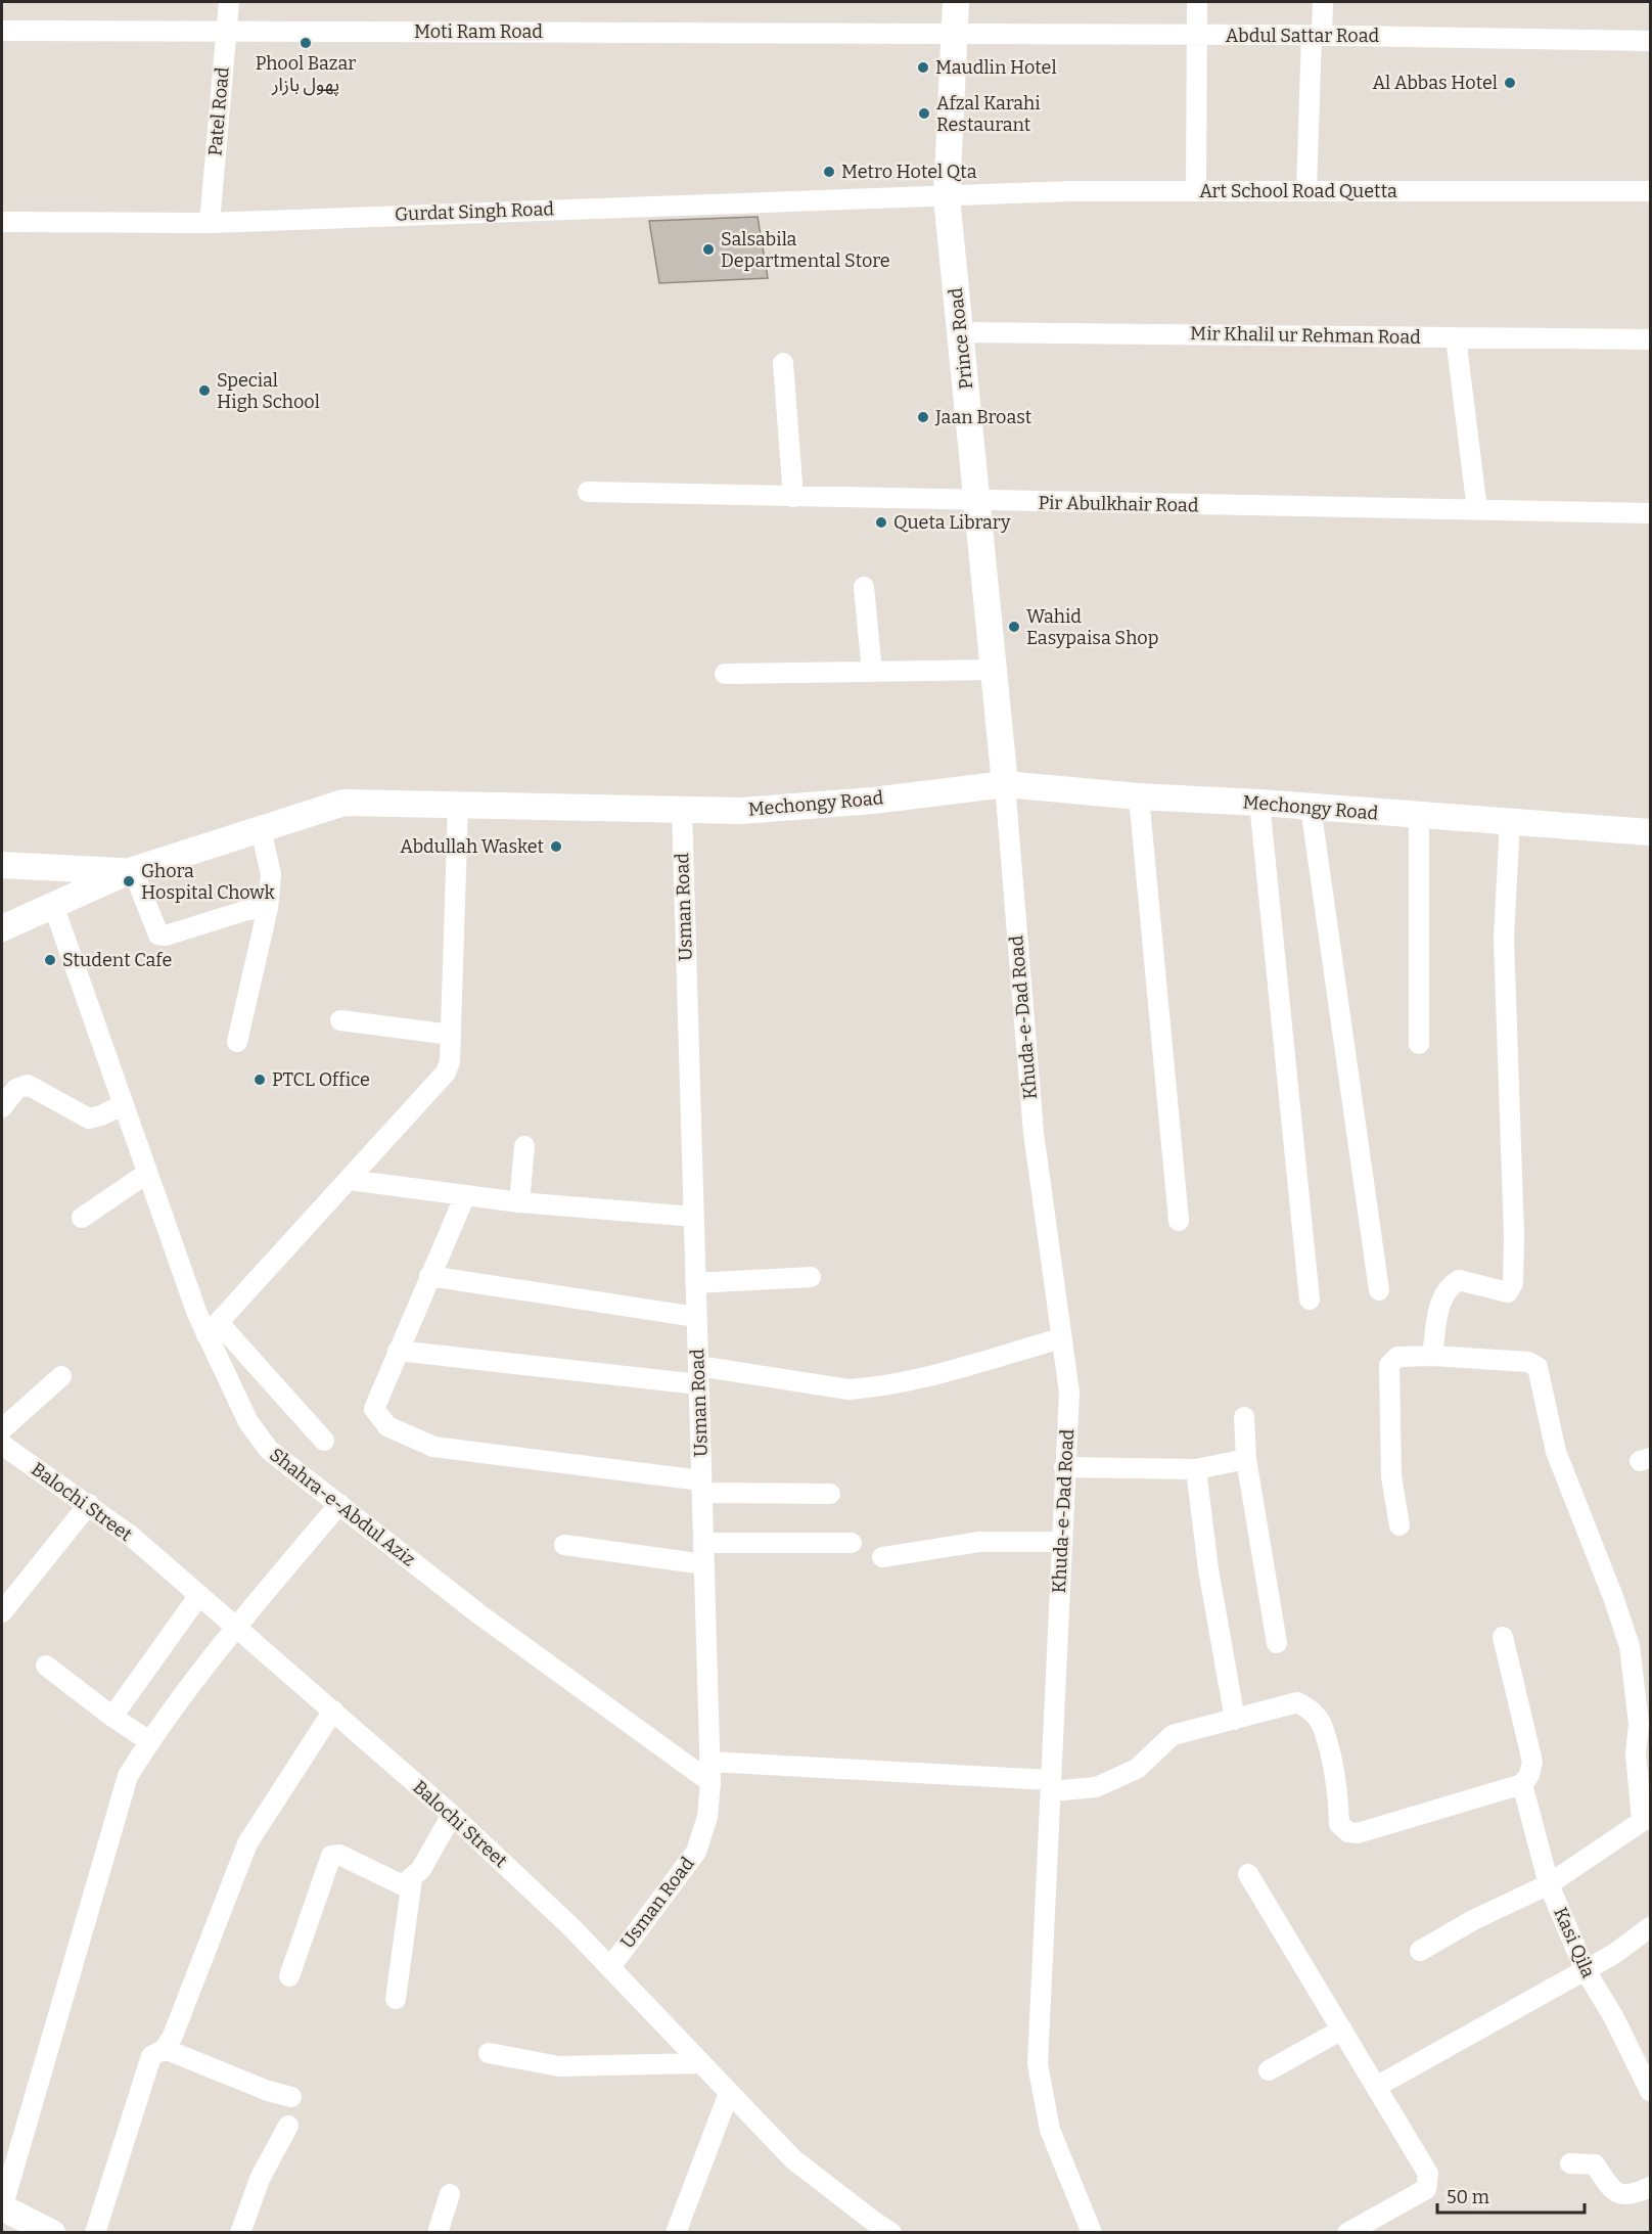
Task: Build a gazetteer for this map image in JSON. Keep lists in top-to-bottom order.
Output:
{
  "streets": {
    "street": [
      "Moti Ram Road",
      "Abdul Sattar Road",
      "Patel Road",
      "Art School Road Quetta",
      "Gurdat Singh Road",
      "Mir Khalil ur Rehman Road",
      "Prince Road",
      "Pir Abulkhair Road",
      "Mechongy Road",
      "Usman Road",
      "Khuda-e-Dad Road",
      "Balochi Street",
      "Shahra-e-Abdul Aziz",
      "Kasi Qila"
    ]
  },
  "crossings": [
    ["Moti Ram Road", "Abdul Sattar Road"],
    ["Moti Ram Road", "Patel Road"],
    ["Moti Ram Road", "Prince Road"],
    ["Abdul Sattar Road", "Prince Road"],
    ["Patel Road", "Gurdat Singh Road"],
    ["Art School Road Quetta", "Gurdat Singh Road"],
    ["Art School Road Quetta", "Prince Road"],
    ["Gurdat Singh Road", "Prince Road"],
    ["Mir Khalil ur Rehman Road", "Prince Road"],
    ["Prince Road", "Pir Abulkhair Road"],
    ["Prince Road", "Mechongy Road"],
    ["Prince Road", "Khuda-e-Dad Road"],
    ["Mechongy Road", "Usman Road"],
    ["Mechongy Road", "Khuda-e-Dad Road"],
    ["Mechongy Road", "Shahra-e-Abdul Aziz"],
    ["Usman Road", "Balochi Street"],
    ["Usman Road", "Shahra-e-Abdul Aziz"]
  ],
  "places": [
    "Phool Bazar پھول بازار",
    "Maudlin Hotel",
    "Al Abbas Hotel",
    "Afzal Karahi Restaurant",
    "Metro Hotel Qta",
    "Salsabila Departmental Store",
    "Special High School",
    "Jaan Broast",
    "Queta Library",
    "Wahid Easypaisa Shop",
    "Abdullah Wasket",
    "Ghora Hospital Chowk",
    "Student Cafe",
    "PTCL Office"
  ],
  "scale_bar": "50 m"
}
